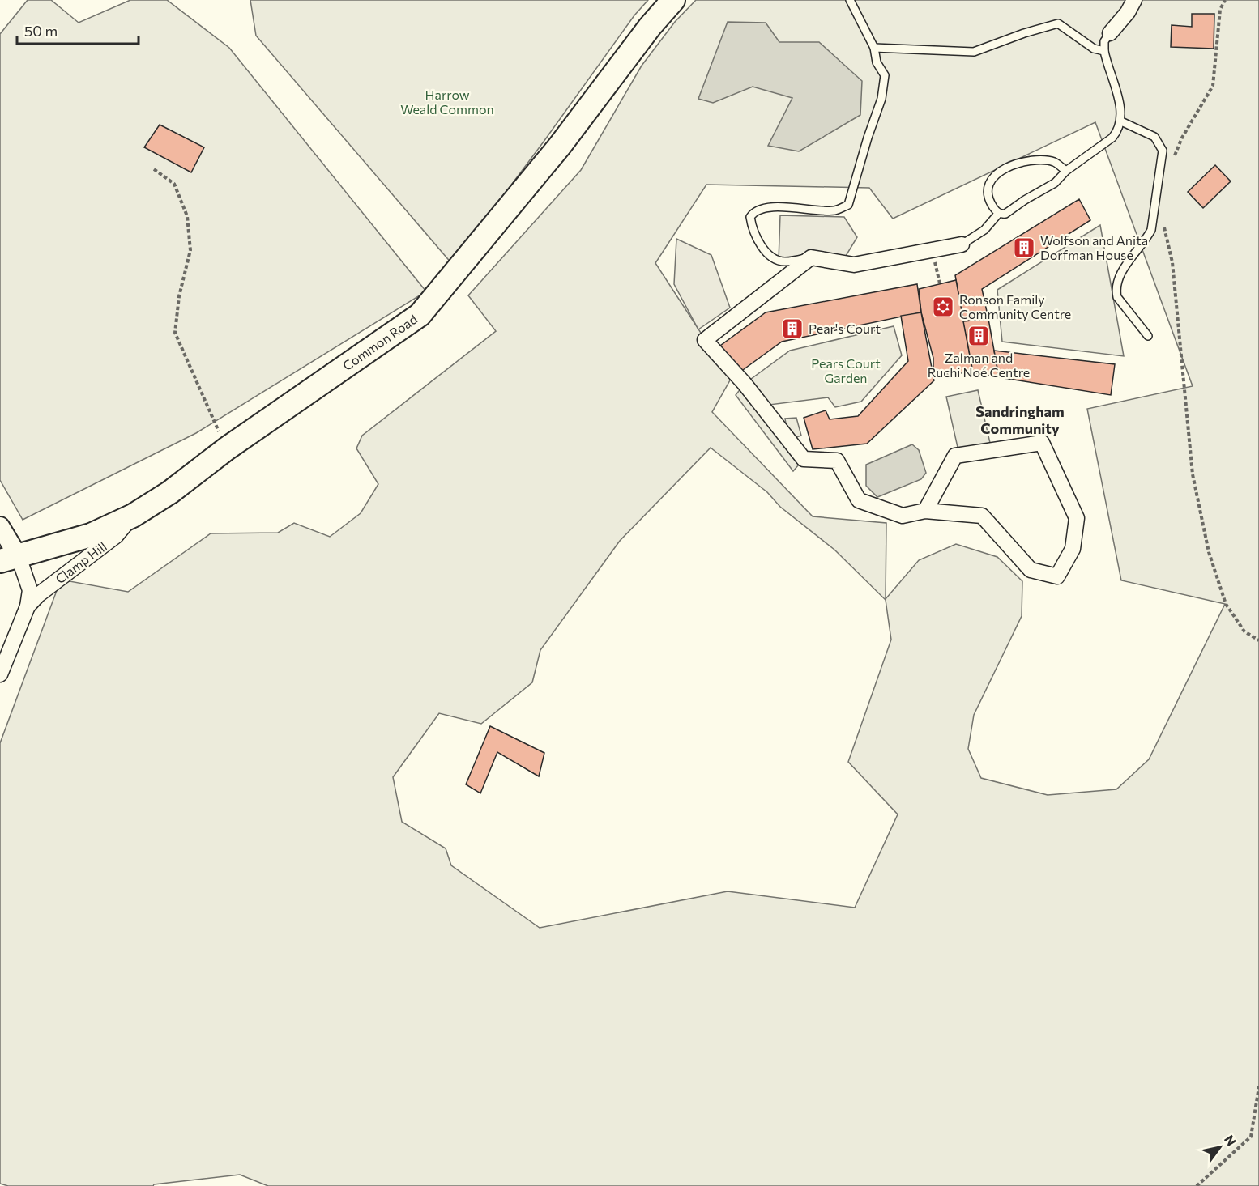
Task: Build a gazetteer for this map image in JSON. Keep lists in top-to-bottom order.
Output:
{
  "streets": {
    "main road": ["Common Road"],
    "street": ["Clamp Hill"]
  },
  "crossings": [
    ["Common Road", "Clamp Hill"]
  ],
  "districts": ["Sandringham Community"],
  "parks": ["Harrow Weald Common", "Pears Court Garden"],
  "places": {
    "building": ["Wolfson and Anita Dorfman House", "Pear's Court", "Zalman and Ruchi Noé Centre"],
    "synagogue": ["Ronson Family Community Centre"]
  },
  "scale_bar": "50 m",
  "north": "top right"
}
